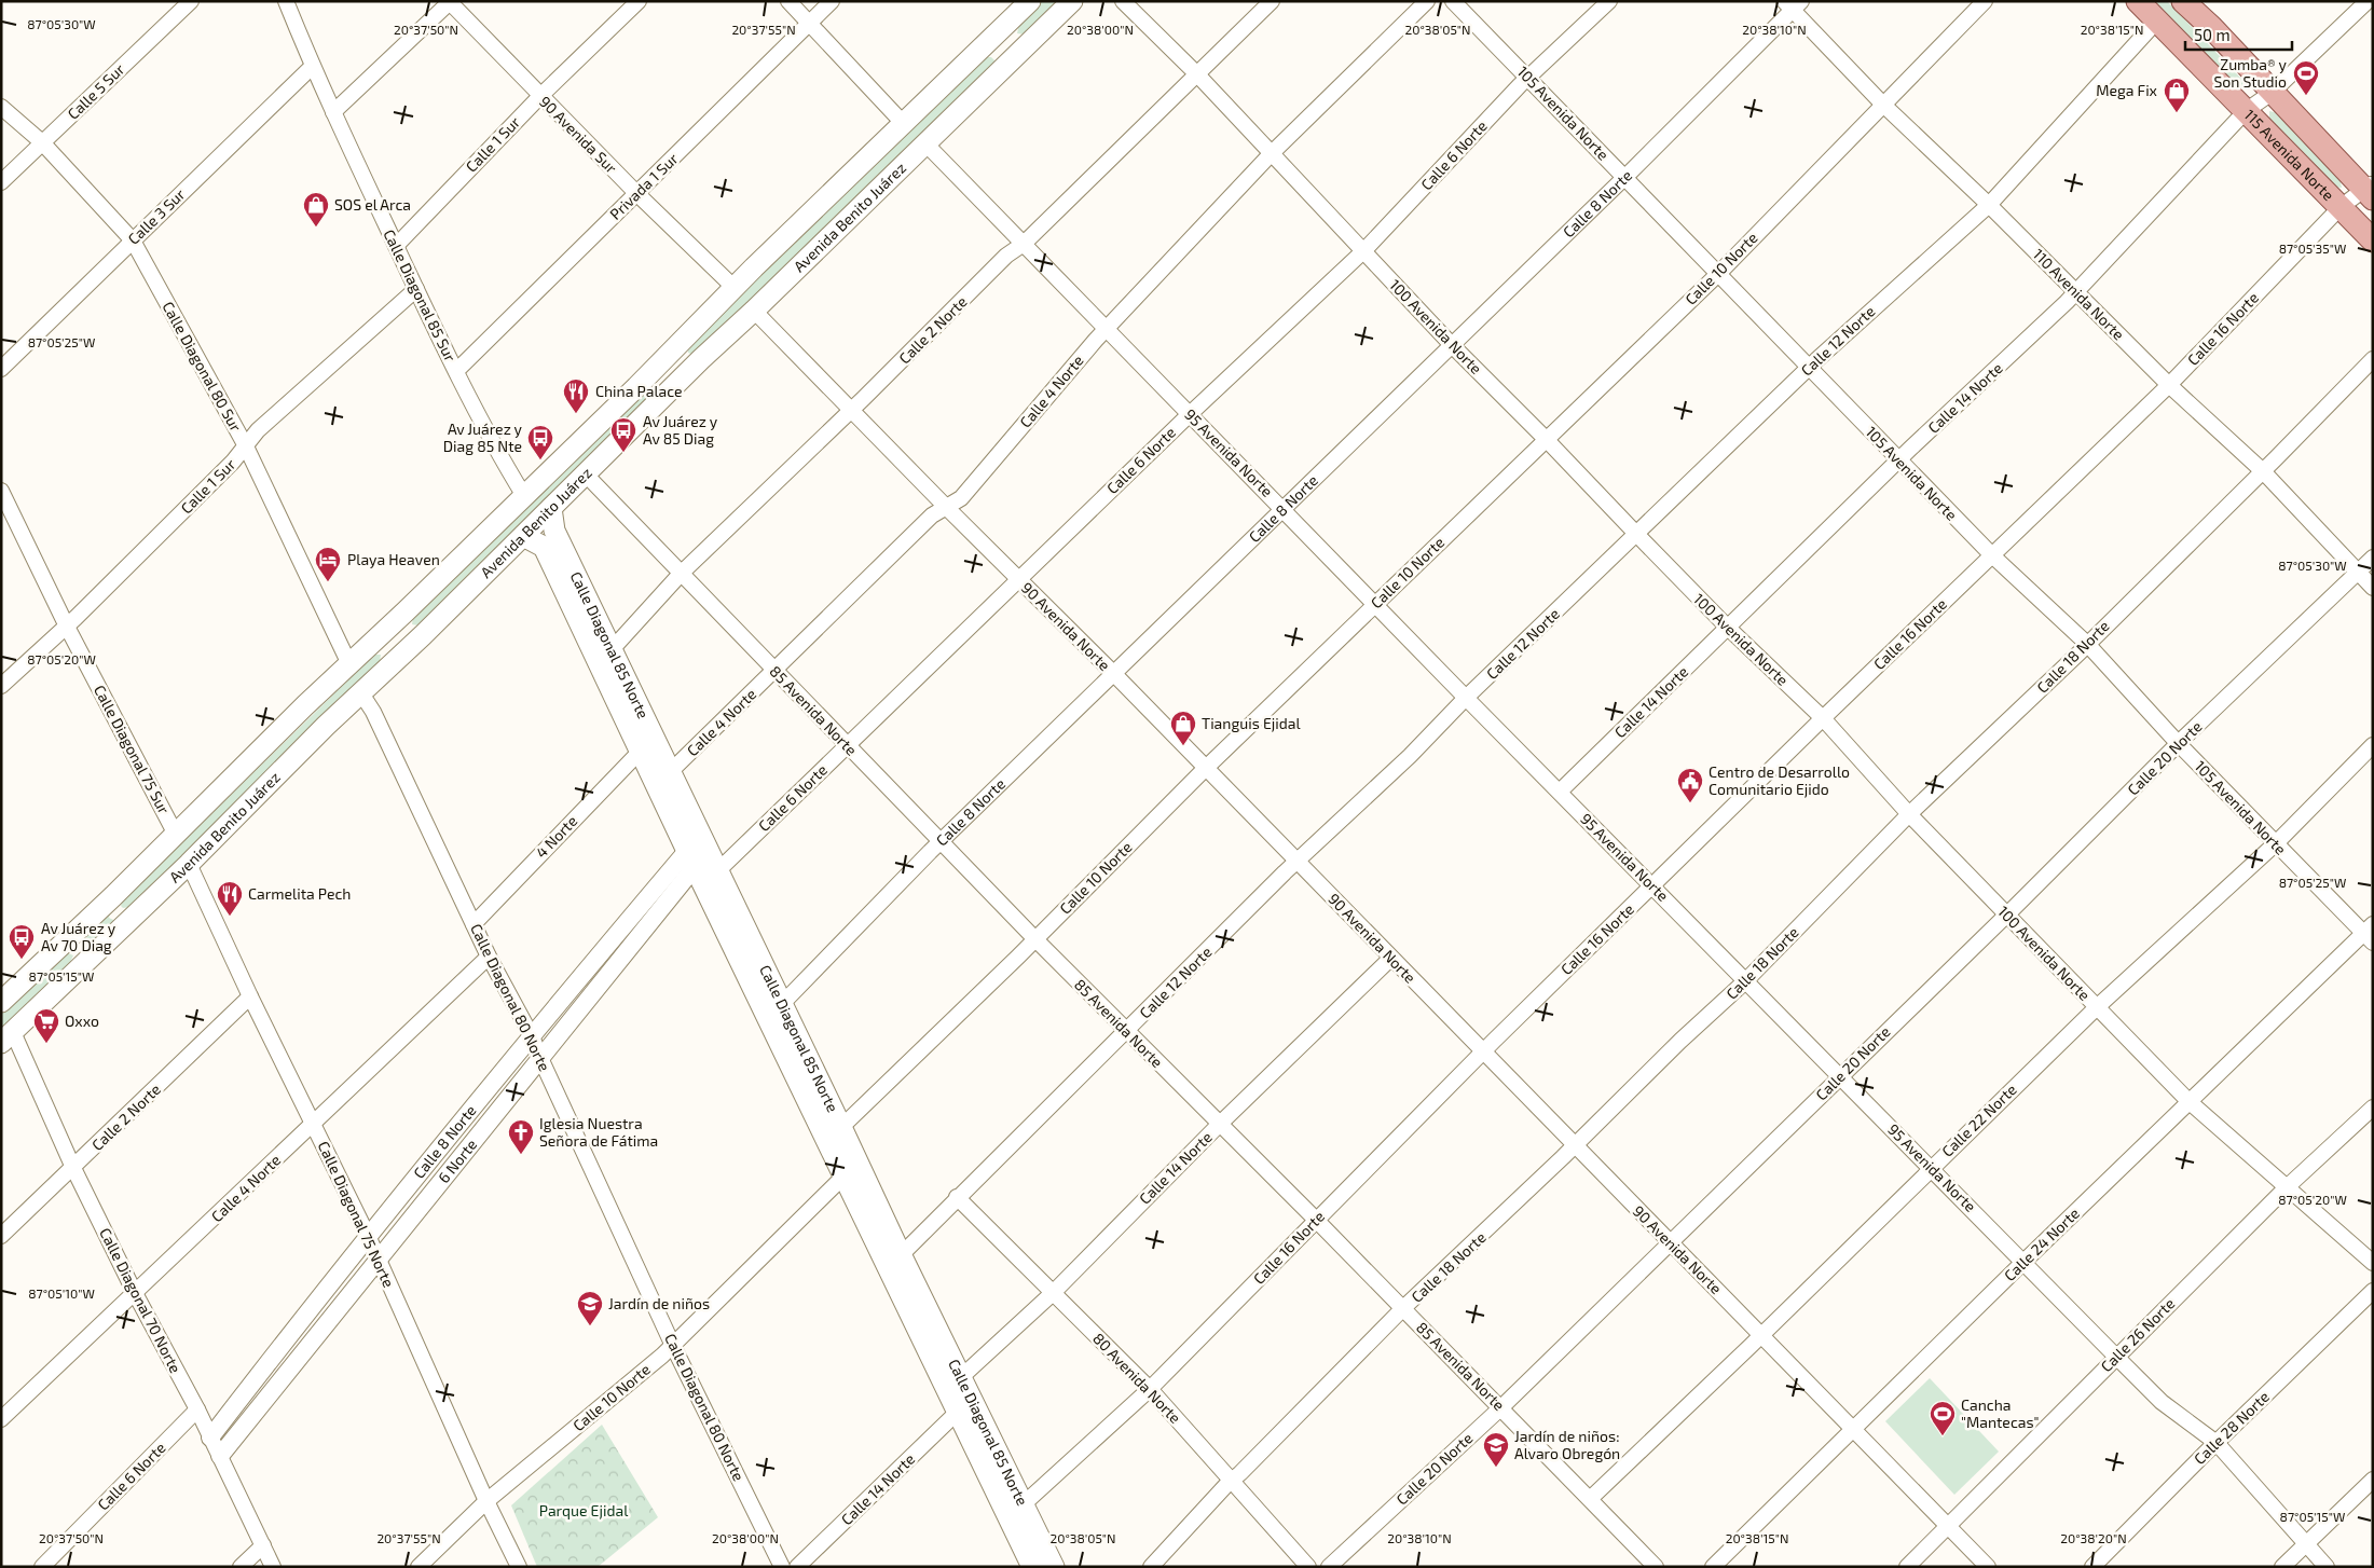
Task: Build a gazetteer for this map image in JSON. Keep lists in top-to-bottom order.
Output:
{
  "streets": {
    "main road": ["115 Avenida Norte", "Avenida Benito Juárez", "Calle Diagonal 85 Norte"],
    "street": [
      "Calle 5 Sur",
      "105 Avenida Norte",
      "90 Avenida Sur",
      "Calle 1 Sur",
      "Calle 6 Norte",
      "Privada 1 Sur",
      "Calle 8 Norte",
      "Calle 3 Sur",
      "Calle 10 Norte",
      "110 Avenida Norte",
      "Calle Diagonal 85 Sur",
      "100 Avenida Norte",
      "Calle 16 Norte",
      "Calle 2 Norte",
      "Calle 12 Norte",
      "Calle Diagonal 80 Sur",
      "Calle 4 Norte",
      "Calle 14 Norte",
      "95 Avenida Norte",
      "90 Avenida Norte",
      "Calle 18 Norte",
      "85 Avenida Norte",
      "Calle Diagonal 75 Sur",
      "Calle 20 Norte",
      "4 Norte",
      "Calle Diagonal 80 Norte",
      "Calle 22 Norte",
      "6 Norte",
      "Calle Diagonal 75 Norte",
      "Calle 24 Norte",
      "Calle Diagonal 70 Norte",
      "Calle 26 Norte",
      "80 Avenida Norte",
      "Calle 28 Norte"
    ]
  },
  "crossings": [
    ["Calle 5 Sur", "Calle Diagonal 80 Sur"],
    ["105 Avenida Norte", "Calle 6 Norte"],
    ["105 Avenida Norte", "Calle 8 Norte"],
    ["105 Avenida Norte", "Calle 10 Norte"],
    ["105 Avenida Norte", "Calle 16 Norte"],
    ["105 Avenida Norte", "Calle 12 Norte"],
    ["105 Avenida Norte", "Calle 14 Norte"],
    ["105 Avenida Norte", "Calle 18 Norte"],
    ["105 Avenida Norte", "Calle 20 Norte"],
    ["105 Avenida Norte", "Calle 22 Norte"],
    ["105 Avenida Norte", "Calle 24 Norte"],
    ["90 Avenida Sur", "Calle 1 Sur"],
    ["90 Avenida Sur", "Privada 1 Sur"],
    ["90 Avenida Sur", "Avenida Benito Juárez"],
    ["Calle 1 Sur", "Calle Diagonal 85 Sur"],
    ["Calle 1 Sur", "Calle Diagonal 80 Sur"],
    ["Calle 1 Sur", "Calle Diagonal 75 Sur"],
    ["Calle 6 Norte", "100 Avenida Norte"],
    ["Calle 6 Norte", "95 Avenida Norte"],
    ["Calle 6 Norte", "90 Avenida Norte"],
    ["Calle 6 Norte", "Calle Diagonal 85 Norte"],
    ["Calle 6 Norte", "85 Avenida Norte"],
    ["Calle 6 Norte", "Calle Diagonal 70 Norte"],
    ["115 Avenida Norte", "Calle 16 Norte"],
    ["115 Avenida Norte", "Calle 12 Norte"],
    ["115 Avenida Norte", "Calle 14 Norte"],
    ["Privada 1 Sur", "Calle Diagonal 85 Sur"],
    ["Calle 8 Norte", "110 Avenida Norte"],
    ["Calle 8 Norte", "100 Avenida Norte"],
    ["Calle 8 Norte", "95 Avenida Norte"],
    ["Calle 8 Norte", "90 Avenida Norte"],
    ["Calle 8 Norte", "Calle Diagonal 85 Norte"],
    ["Calle 8 Norte", "85 Avenida Norte"],
    ["Calle 8 Norte", "Calle Diagonal 80 Norte"],
    ["Calle 8 Norte", "6 Norte"],
    ["Calle 8 Norte", "Calle Diagonal 75 Norte"],
    ["Calle 8 Norte", "Calle Diagonal 70 Norte"],
    ["Calle 3 Sur", "Calle Diagonal 85 Sur"],
    ["Calle 3 Sur", "Calle Diagonal 80 Sur"],
    ["Avenida Benito Juárez", "Calle Diagonal 85 Sur"],
    ["Avenida Benito Juárez", "Calle Diagonal 80 Sur"],
    ["Avenida Benito Juárez", "95 Avenida Norte"],
    ["Avenida Benito Juárez", "90 Avenida Norte"],
    ["Avenida Benito Juárez", "Calle Diagonal 85 Norte"],
    ["Avenida Benito Juárez", "85 Avenida Norte"],
    ["Avenida Benito Juárez", "Calle Diagonal 75 Sur"],
    ["Avenida Benito Juárez", "Calle Diagonal 80 Norte"],
    ["Avenida Benito Juárez", "Calle Diagonal 75 Norte"],
    ["Avenida Benito Juárez", "Calle Diagonal 70 Norte"],
    ["Calle 10 Norte", "110 Avenida Norte"],
    ["Calle 10 Norte", "100 Avenida Norte"],
    ["Calle 10 Norte", "95 Avenida Norte"],
    ["Calle 10 Norte", "90 Avenida Norte"],
    ["Calle 10 Norte", "Calle Diagonal 85 Norte"],
    ["Calle 10 Norte", "85 Avenida Norte"],
    ["Calle 10 Norte", "Calle Diagonal 80 Norte"],
    ["Calle 10 Norte", "Calle Diagonal 75 Norte"],
    ["110 Avenida Norte", "Calle 16 Norte"],
    ["110 Avenida Norte", "Calle 12 Norte"],
    ["110 Avenida Norte", "Calle 14 Norte"],
    ["110 Avenida Norte", "Calle 18 Norte"],
    ["110 Avenida Norte", "Calle 20 Norte"],
    ["100 Avenida Norte", "Calle 16 Norte"],
    ["100 Avenida Norte", "Calle 2 Norte"],
    ["100 Avenida Norte", "Calle 12 Norte"],
    ["100 Avenida Norte", "Calle 4 Norte"],
    ["100 Avenida Norte", "Calle 14 Norte"],
    ["100 Avenida Norte", "Calle 18 Norte"],
    ["100 Avenida Norte", "Calle 20 Norte"],
    ["100 Avenida Norte", "Calle 22 Norte"],
    ["100 Avenida Norte", "Calle 24 Norte"],
    ["100 Avenida Norte", "Calle 26 Norte"],
    ["Calle 16 Norte", "95 Avenida Norte"],
    ["Calle 16 Norte", "90 Avenida Norte"],
    ["Calle 16 Norte", "Calle Diagonal 85 Norte"],
    ["Calle 16 Norte", "85 Avenida Norte"],
    ["Calle 16 Norte", "80 Avenida Norte"],
    ["Calle 2 Norte", "95 Avenida Norte"],
    ["Calle 2 Norte", "90 Avenida Norte"],
    ["Calle 2 Norte", "Calle Diagonal 85 Norte"],
    ["Calle 2 Norte", "85 Avenida Norte"],
    ["Calle 2 Norte", "Calle Diagonal 75 Norte"],
    ["Calle 2 Norte", "Calle Diagonal 70 Norte"],
    ["Calle 12 Norte", "95 Avenida Norte"],
    ["Calle 12 Norte", "90 Avenida Norte"],
    ["Calle 12 Norte", "Calle Diagonal 85 Norte"],
    ["Calle 12 Norte", "85 Avenida Norte"],
    ["Calle 12 Norte", "80 Avenida Norte"],
    ["Calle 4 Norte", "95 Avenida Norte"],
    ["Calle 4 Norte", "90 Avenida Norte"],
    ["Calle 4 Norte", "Calle Diagonal 85 Norte"],
    ["Calle 4 Norte", "85 Avenida Norte"],
    ["Calle 4 Norte", "Calle Diagonal 80 Norte"],
    ["Calle 4 Norte", "Calle Diagonal 75 Norte"],
    ["Calle 4 Norte", "Calle Diagonal 70 Norte"],
    ["Calle 14 Norte", "95 Avenida Norte"],
    ["Calle 14 Norte", "90 Avenida Norte"],
    ["Calle 14 Norte", "Calle Diagonal 85 Norte"],
    ["Calle 14 Norte", "85 Avenida Norte"],
    ["Calle 14 Norte", "80 Avenida Norte"],
    ["95 Avenida Norte", "Calle 18 Norte"],
    ["95 Avenida Norte", "Calle 20 Norte"],
    ["95 Avenida Norte", "Calle 22 Norte"],
    ["95 Avenida Norte", "Calle 24 Norte"],
    ["95 Avenida Norte", "Calle 26 Norte"],
    ["95 Avenida Norte", "Calle 28 Norte"],
    ["90 Avenida Norte", "Calle 18 Norte"],
    ["90 Avenida Norte", "Calle 20 Norte"],
    ["90 Avenida Norte", "Calle 22 Norte"],
    ["90 Avenida Norte", "Calle 24 Norte"],
    ["90 Avenida Norte", "Calle 26 Norte"],
    ["Calle Diagonal 85 Norte", "4 Norte"],
    ["Calle Diagonal 85 Norte", "6 Norte"],
    ["Calle 18 Norte", "85 Avenida Norte"],
    ["Calle 18 Norte", "80 Avenida Norte"],
    ["85 Avenida Norte", "Calle 20 Norte"],
    ["85 Avenida Norte", "Calle 22 Norte"],
    ["4 Norte", "Calle Diagonal 80 Norte"],
    ["Calle Diagonal 80 Norte", "6 Norte"],
    ["6 Norte", "Calle Diagonal 75 Norte"],
    ["6 Norte", "Calle Diagonal 70 Norte"]
  ],
  "parks": ["Parque Ejidal"],
  "places": {
    "sports": ["Zumba® y Son Studio", "Cancha \"Mantecas\""],
    "shop": ["Mega Fix", "SOS el Arca", "Tianguis Ejidal"],
    "restaurant": ["China Palace", "Carmelita Pech"],
    "bus stop": ["Av Juárez y Av 85 Diag", "Av Juárez y Diag 85 Nte", "Av Juárez y Av 70 Diag"],
    "hotel": ["Playa Heaven"],
    "public building": ["Centro de Desarrollo Comunitario Ejido"],
    "supermarket": ["Oxxo"],
    "church": ["Iglesia Nuestra Señora de Fátima"],
    "school or university": ["Jardín de niños", "Jardín de niños: Alvaro Obregón"]
  },
  "scale_bar": "50 m",
  "coordinates": [
    "87°05'30\"W",
    "20°37'50\"N",
    "20°37'55\"N",
    "20°38'00\"N",
    "20°38'05\"N",
    "20°38'10\"N",
    "20°38'15\"N",
    "87°05'35\"W",
    "87°05'25\"W",
    "87°05'20\"W",
    "87°05'15\"W",
    "87°05'10\"W",
    "20°38'20\"N"
  ]
}
